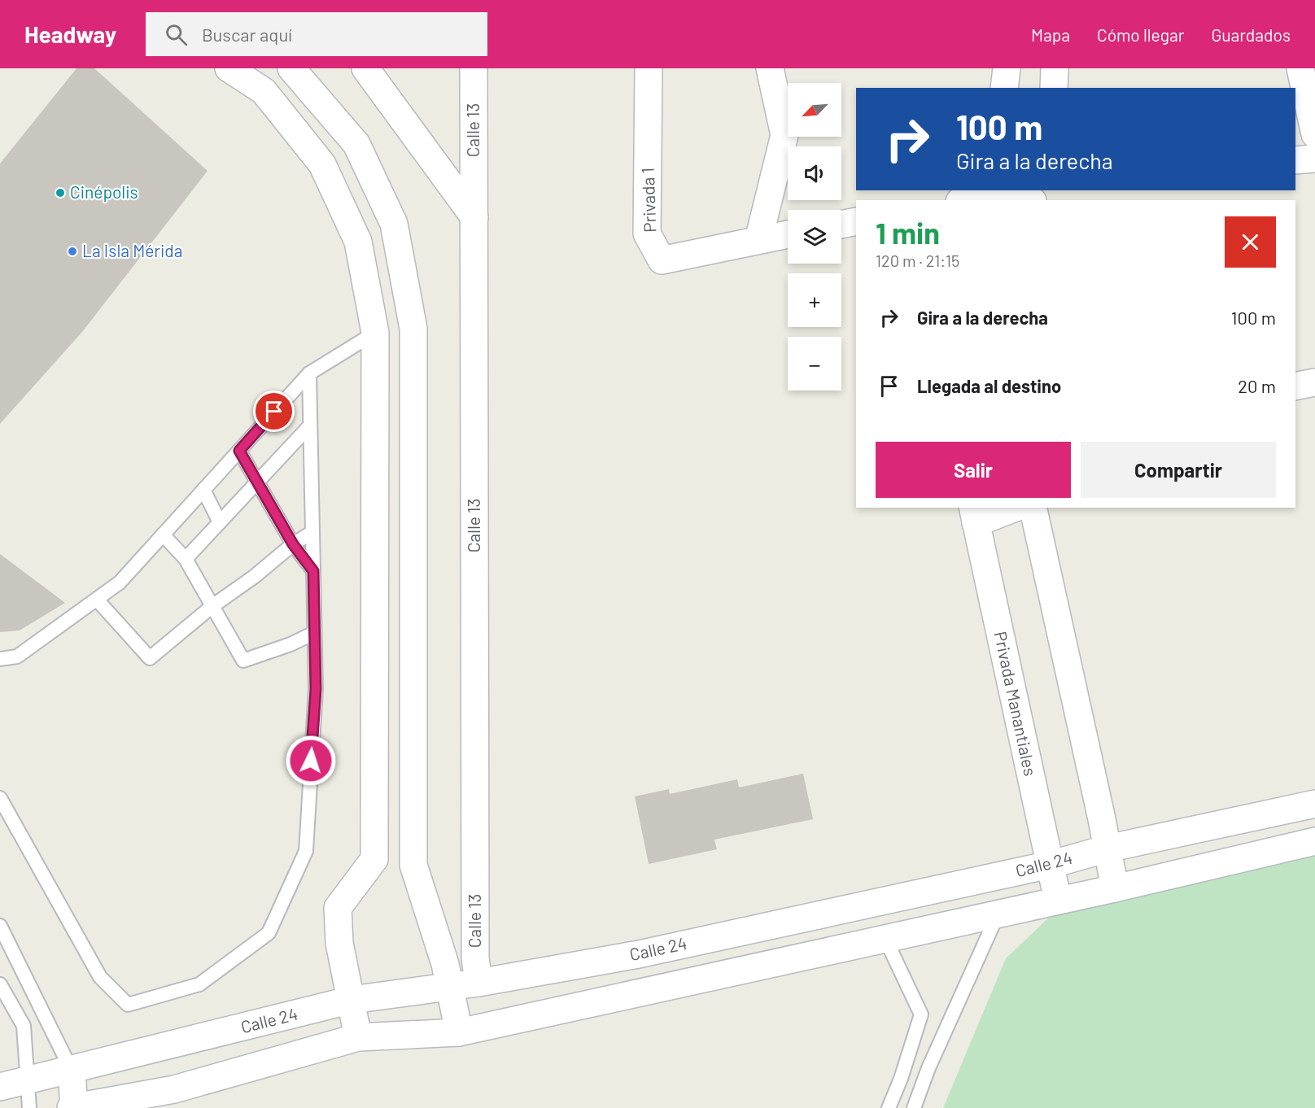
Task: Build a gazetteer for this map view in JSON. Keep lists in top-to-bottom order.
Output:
{
  "streets": {
    "street": [
      "Calle 13",
      "Privada 1",
      "Privada Manantiales",
      "Calle 24"
    ]
  },
  "crossings": [
    ["Calle 13", "Calle 24"],
    ["Privada Manantiales", "Calle 24"]
  ],
  "places": ["Cinépolis", "La Isla Mérida"],
  "north": "bottom left",
  "page": {
    "header": "Headway",
    "search": "Buscar aquí",
    "nav": ["Mapa", "Cómo llegar", "Guardados"],
    "map_buttons": ["+", "−"],
    "turn": ["100 m", "Gira a la derecha"],
    "heading": ["1 min", "120 m · 21:15"],
    "list": [
      {
        "name": "Gira a la derecha",
        "value": "100 m"
      },
      {
        "name": "Llegada al destino",
        "value": "20 m"
      }
    ],
    "buttons": ["Salir", "Compartir"]
  }
}
